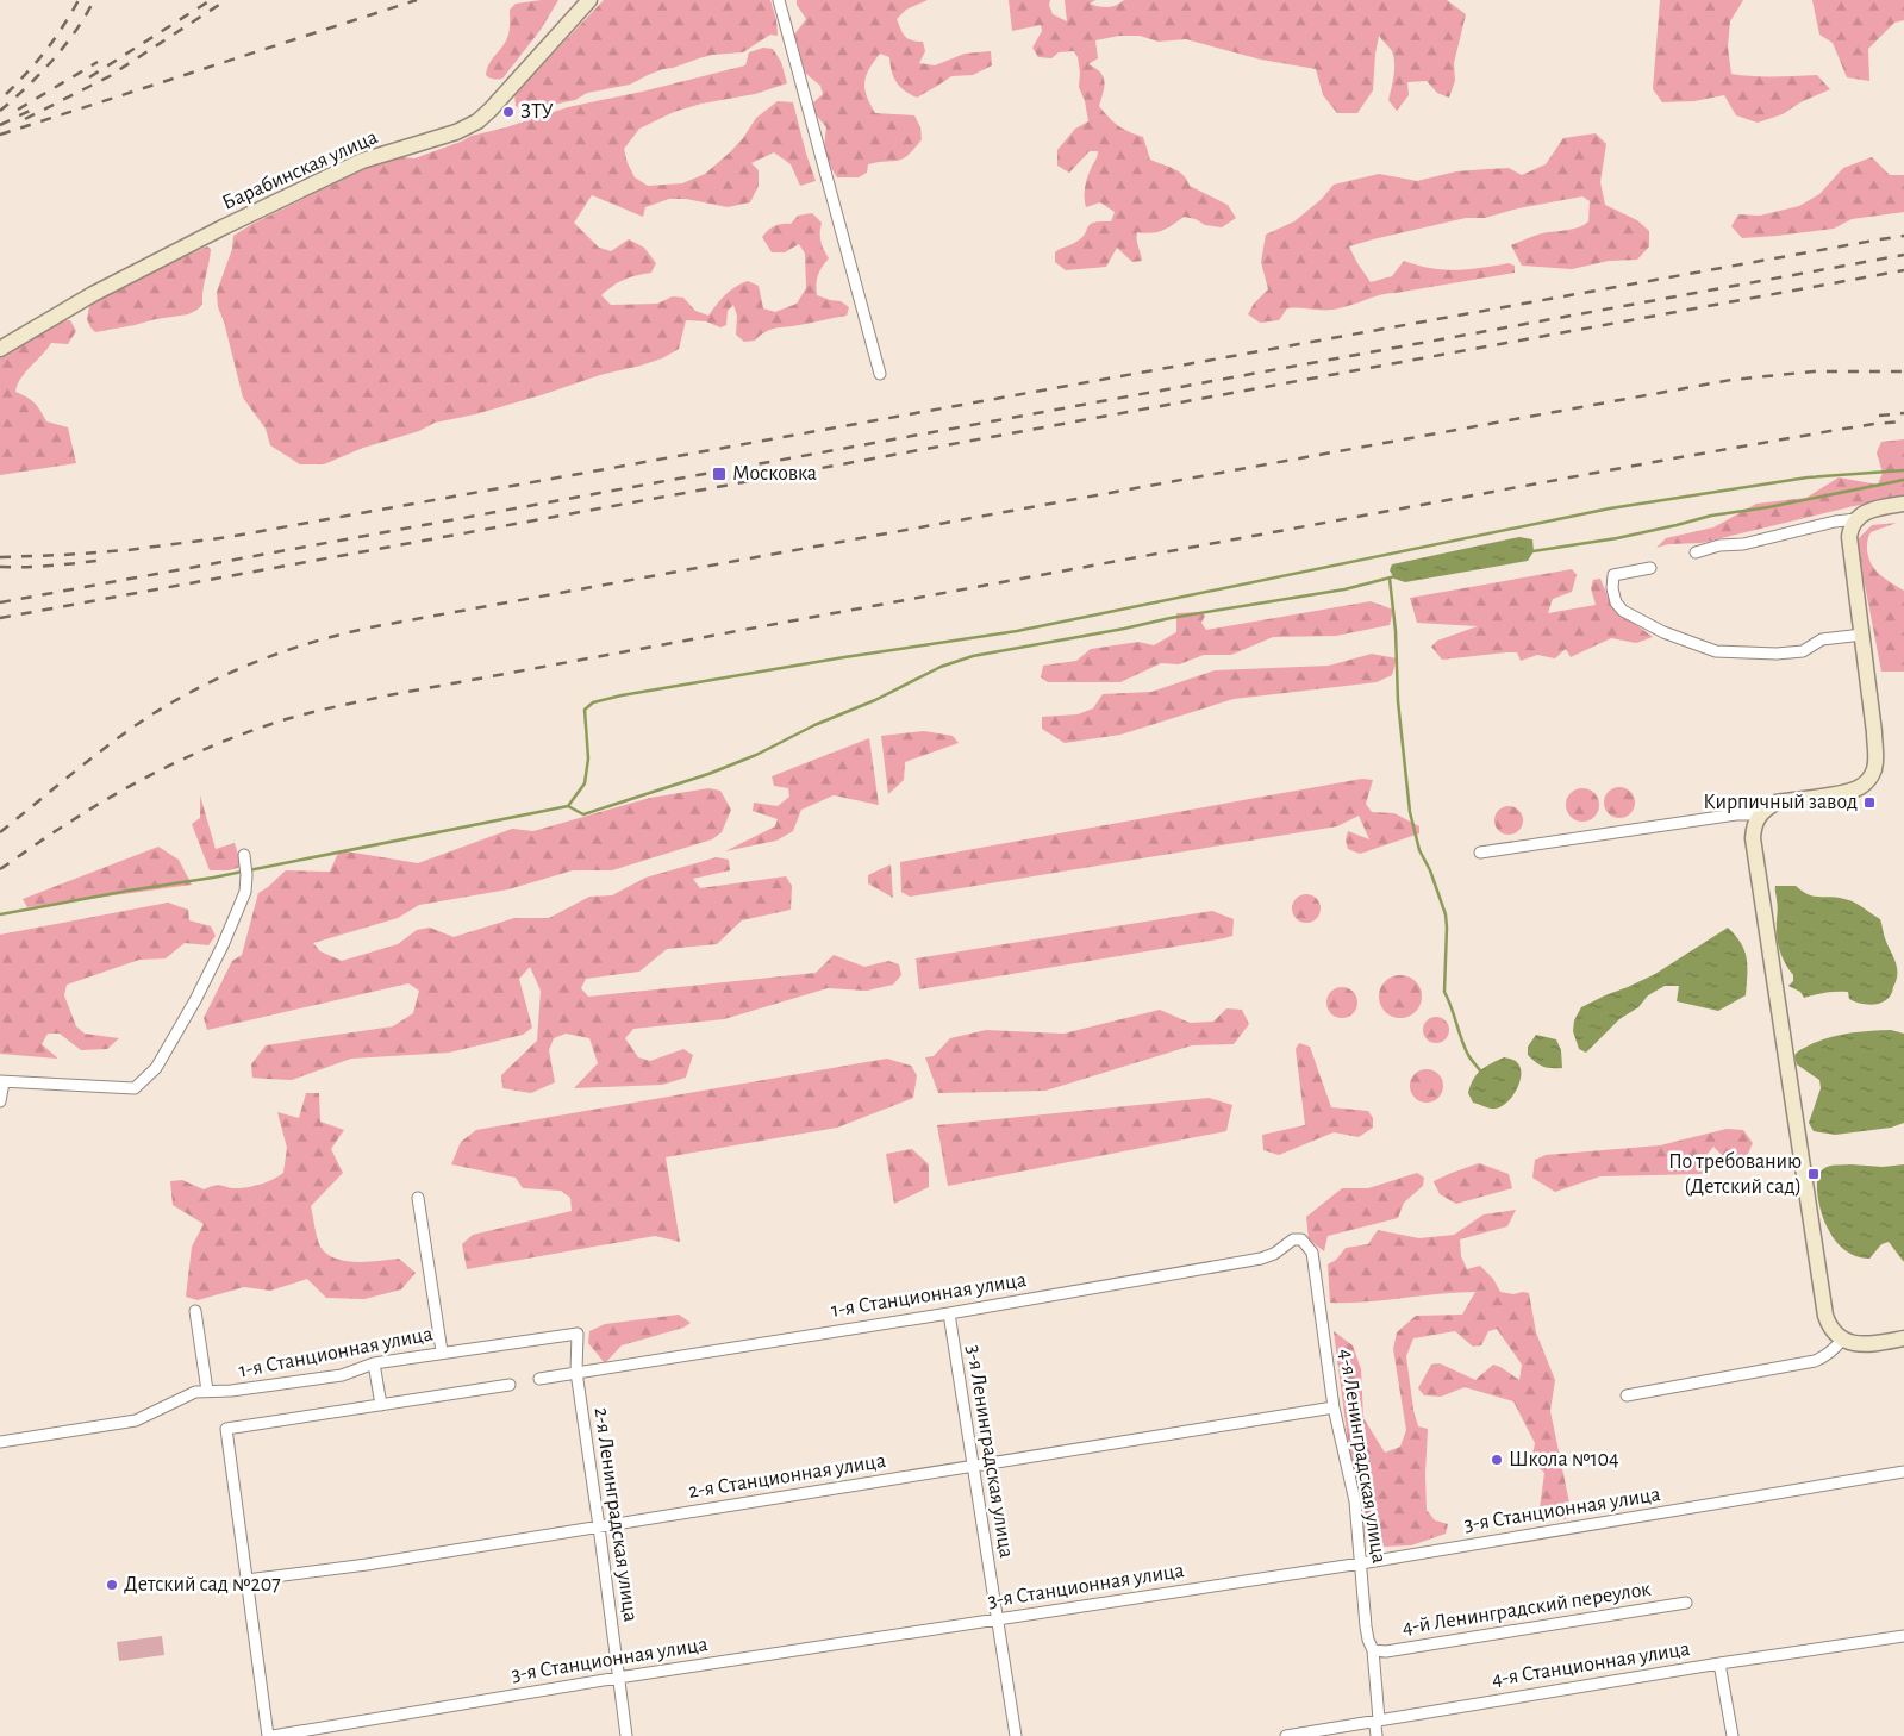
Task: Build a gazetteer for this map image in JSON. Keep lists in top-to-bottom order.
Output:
{
  "streets": {
    "street": [
      "Барабинская улица",
      "1-я Станционная улица",
      "3-я Ленинградская улица",
      "4-я Ленинградская улица",
      "2-я Станционная улица",
      "3-я Станционная улица",
      "2-я Ленинградская улица",
      "4-й Ленинградский переулок",
      "4-я Станционная улица"
    ]
  },
  "crossings": [
    ["1-я Станционная улица", "3-я Ленинградская улица"],
    ["1-я Станционная улица", "4-я Ленинградская улица"],
    ["1-я Станционная улица", "2-я Ленинградская улица"],
    ["3-я Ленинградская улица", "2-я Станционная улица"],
    ["3-я Ленинградская улица", "3-я Станционная улица"],
    ["4-я Ленинградская улица", "2-я Станционная улица"],
    ["4-я Ленинградская улица", "3-я Станционная улица"],
    ["4-я Ленинградская улица", "4-й Ленинградский переулок"],
    ["4-я Ленинградская улица", "4-я Станционная улица"],
    ["2-я Станционная улица", "2-я Ленинградская улица"],
    ["3-я Станционная улица", "2-я Ленинградская улица"]
  ],
  "places": {
    "other": ["ЗТУ", "Школа №104", "Детский сад №207"],
    "transit": ["Московка", "Кирпичный завод", "По требованию (Детский сад)"]
  }
}
